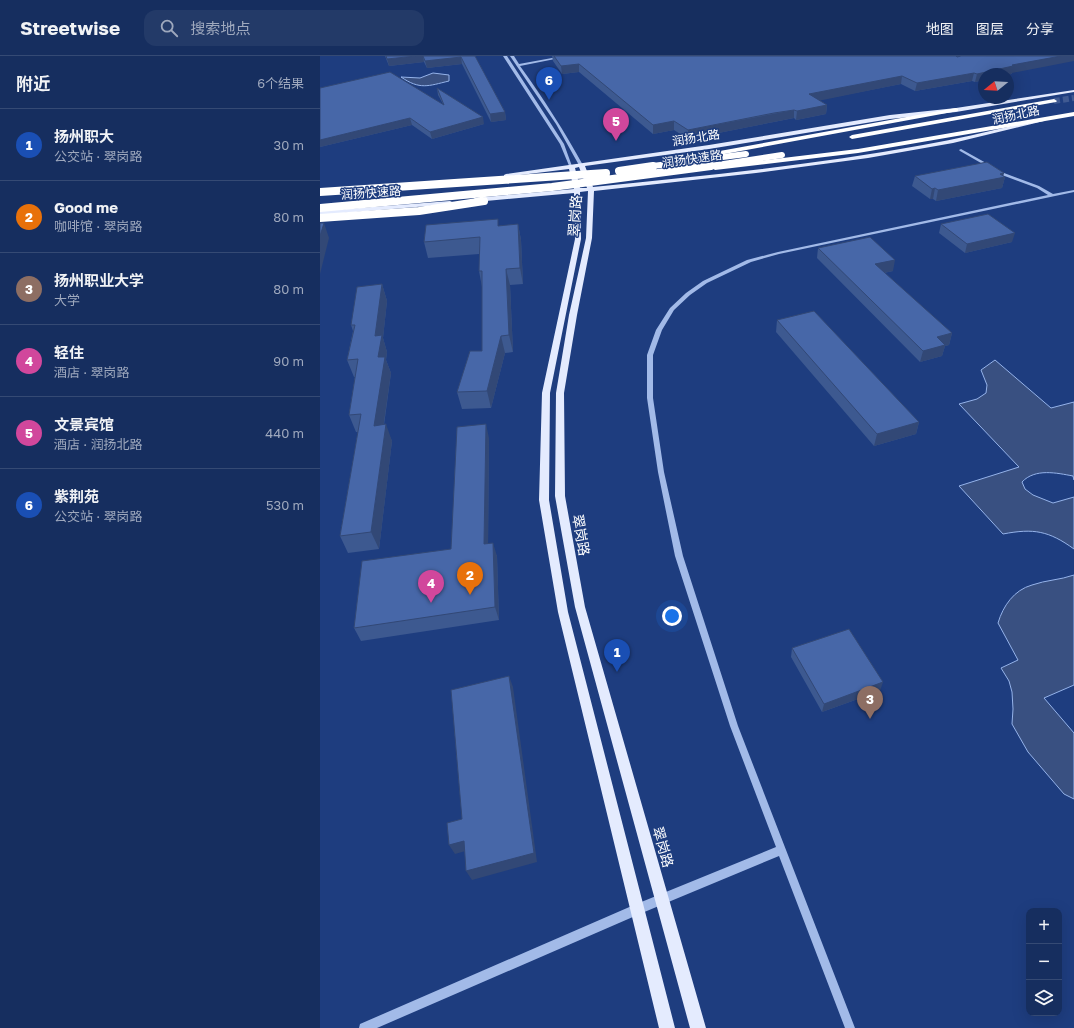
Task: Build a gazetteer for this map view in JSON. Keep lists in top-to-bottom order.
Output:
{
  "streets": {
    "highway": ["润扬快速路"],
    "main road": ["润扬北路", "翠岗路"]
  },
  "crossings": [
    ["润扬北路", "翠岗路"]
  ],
  "north": "left",
  "page": {
    "header": "Streetwise",
    "search": "搜索地点",
    "nav": ["地图", "图层", "分享"],
    "heading": ["附近", "6个结果"],
    "pins": [
      "6",
      "5",
      "2",
      "4",
      "1",
      "3"
    ],
    "list": [
      {
        "mark": "1",
        "name": "扬州职大",
        "note": "公交站 · 翠岗路",
        "value": "30 m"
      },
      {
        "mark": "2",
        "name": "Good me",
        "note": "咖啡馆 · 翠岗路",
        "value": "80 m"
      },
      {
        "mark": "3",
        "name": "扬州职业大学",
        "note": "大学",
        "value": "80 m"
      },
      {
        "mark": "4",
        "name": "轻住",
        "note": "酒店 · 翠岗路",
        "value": "90 m"
      },
      {
        "mark": "5",
        "name": "文景宾馆",
        "note": "酒店 · 润扬北路",
        "value": "440 m"
      },
      {
        "mark": "6",
        "name": "紫荆苑",
        "note": "公交站 · 翠岗路",
        "value": "530 m"
      }
    ],
    "map_buttons": ["+", "−"]
  }
}
